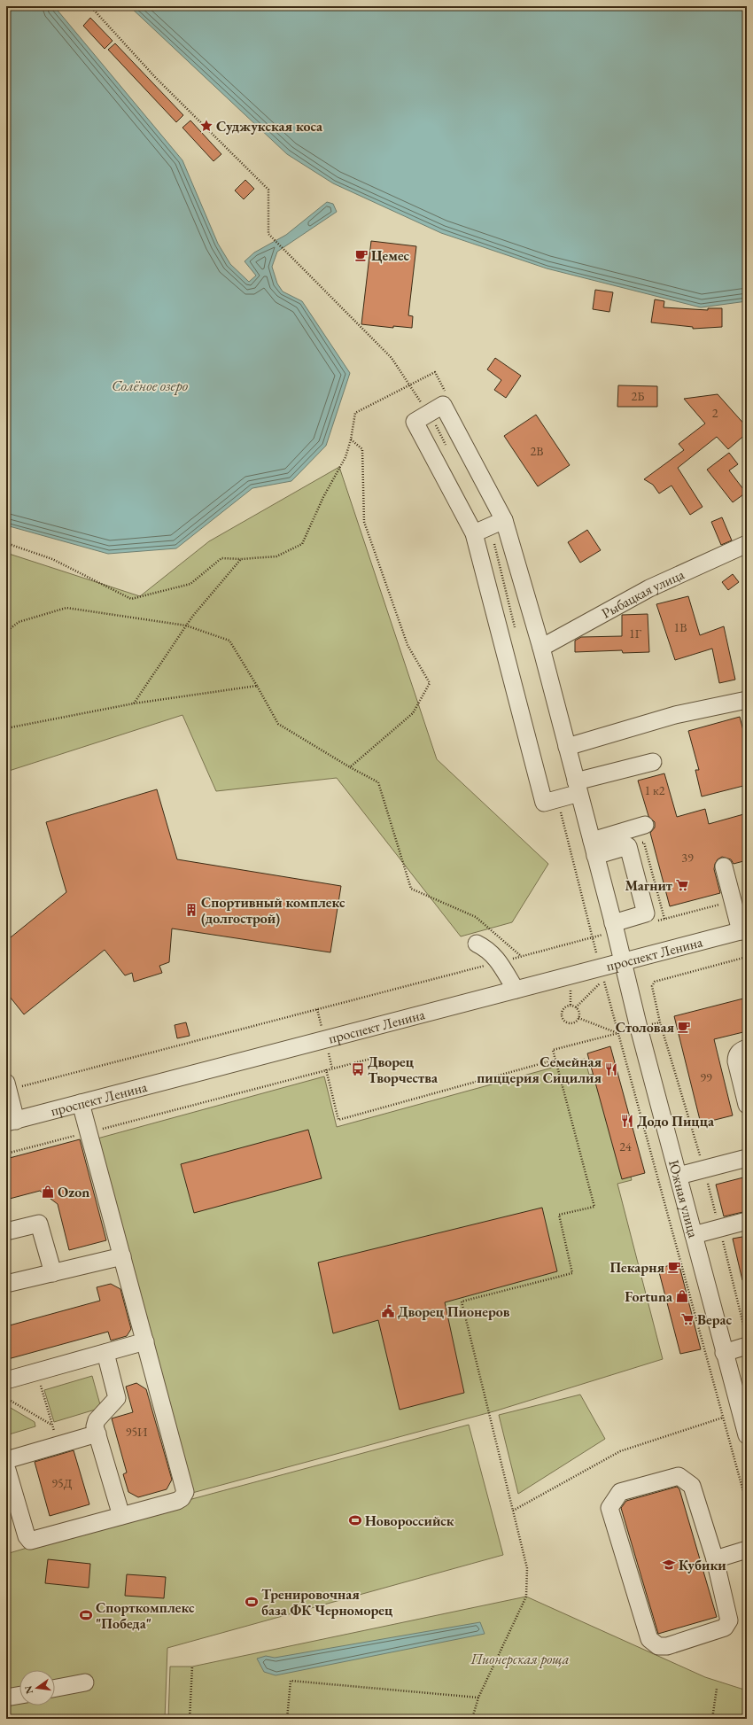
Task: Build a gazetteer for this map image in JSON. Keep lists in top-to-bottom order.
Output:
{
  "streets": {
    "street": ["Рыбацкая улица", "проспект Ленина", "Южная улица"]
  },
  "crossings": [
    ["Рыбацкая улица", "Южная улица"],
    ["проспект Ленина", "Южная улица"]
  ],
  "water": ["Солёное озеро"],
  "parks": ["Пионерская роща"],
  "places": {
    "place": ["Суджукская коса"],
    "cafe": ["Цемес", "Столовая", "Пекарня"],
    "supermarket": ["Магнит", "Верас"],
    "building": ["Спортивный комплекс (долгострой)"],
    "bus stop": ["Дворец Творчества"],
    "restaurant": ["Семейная пиццерия Сицилия", "Додо Пицца"],
    "shop": ["Ozon", "Fortuna"],
    "public building": ["Дворец Пионеров"],
    "sports": ["Новороссийск", "Тренировочная база ФК Черноморец", "Спорткомплекс \"Победа\""],
    "school or university": ["Кубики"]
  },
  "house_numbers": [
    "2Б",
    "2",
    "2В",
    "1В",
    "1Г",
    "1 к2",
    "39",
    "99",
    "24",
    "95И",
    "95Д"
  ],
  "north": "left"
}
